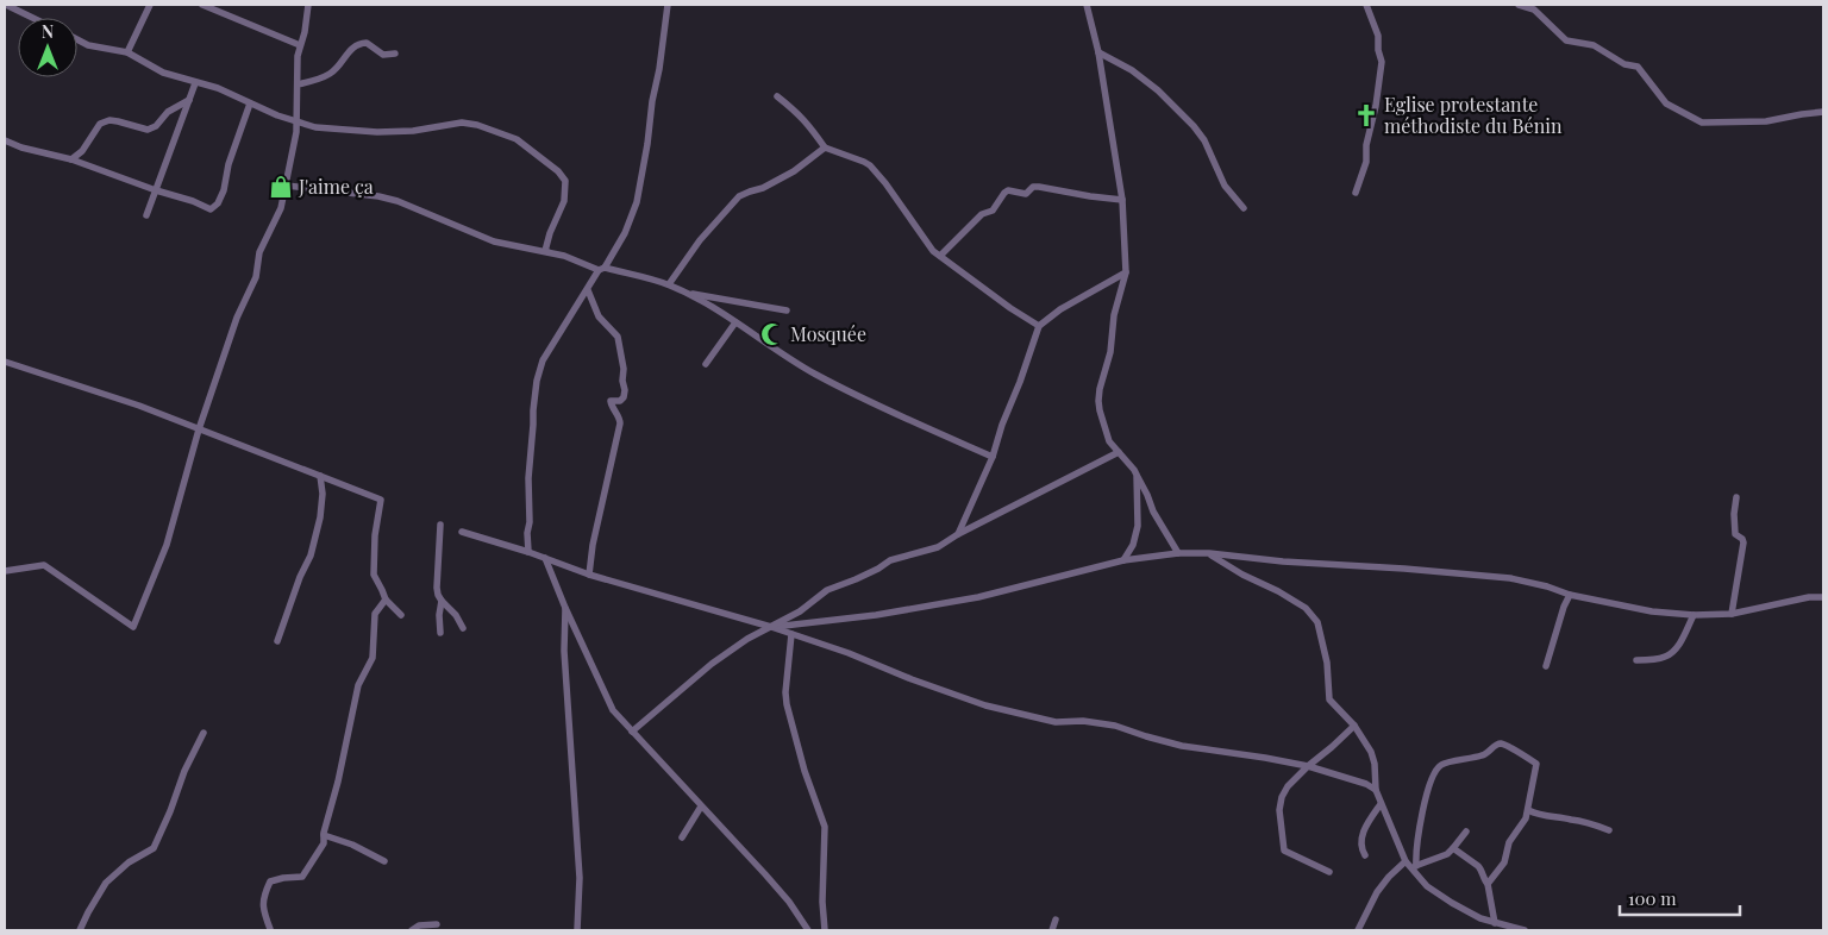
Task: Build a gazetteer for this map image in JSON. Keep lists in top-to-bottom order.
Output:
{
  "places": {
    "church": ["Eglise protestante méthodiste du Bénin"],
    "shop": ["J'aime ça"],
    "mosque": ["Mosquée"]
  },
  "scale_bar": "100 m",
  "north": "top"
}
